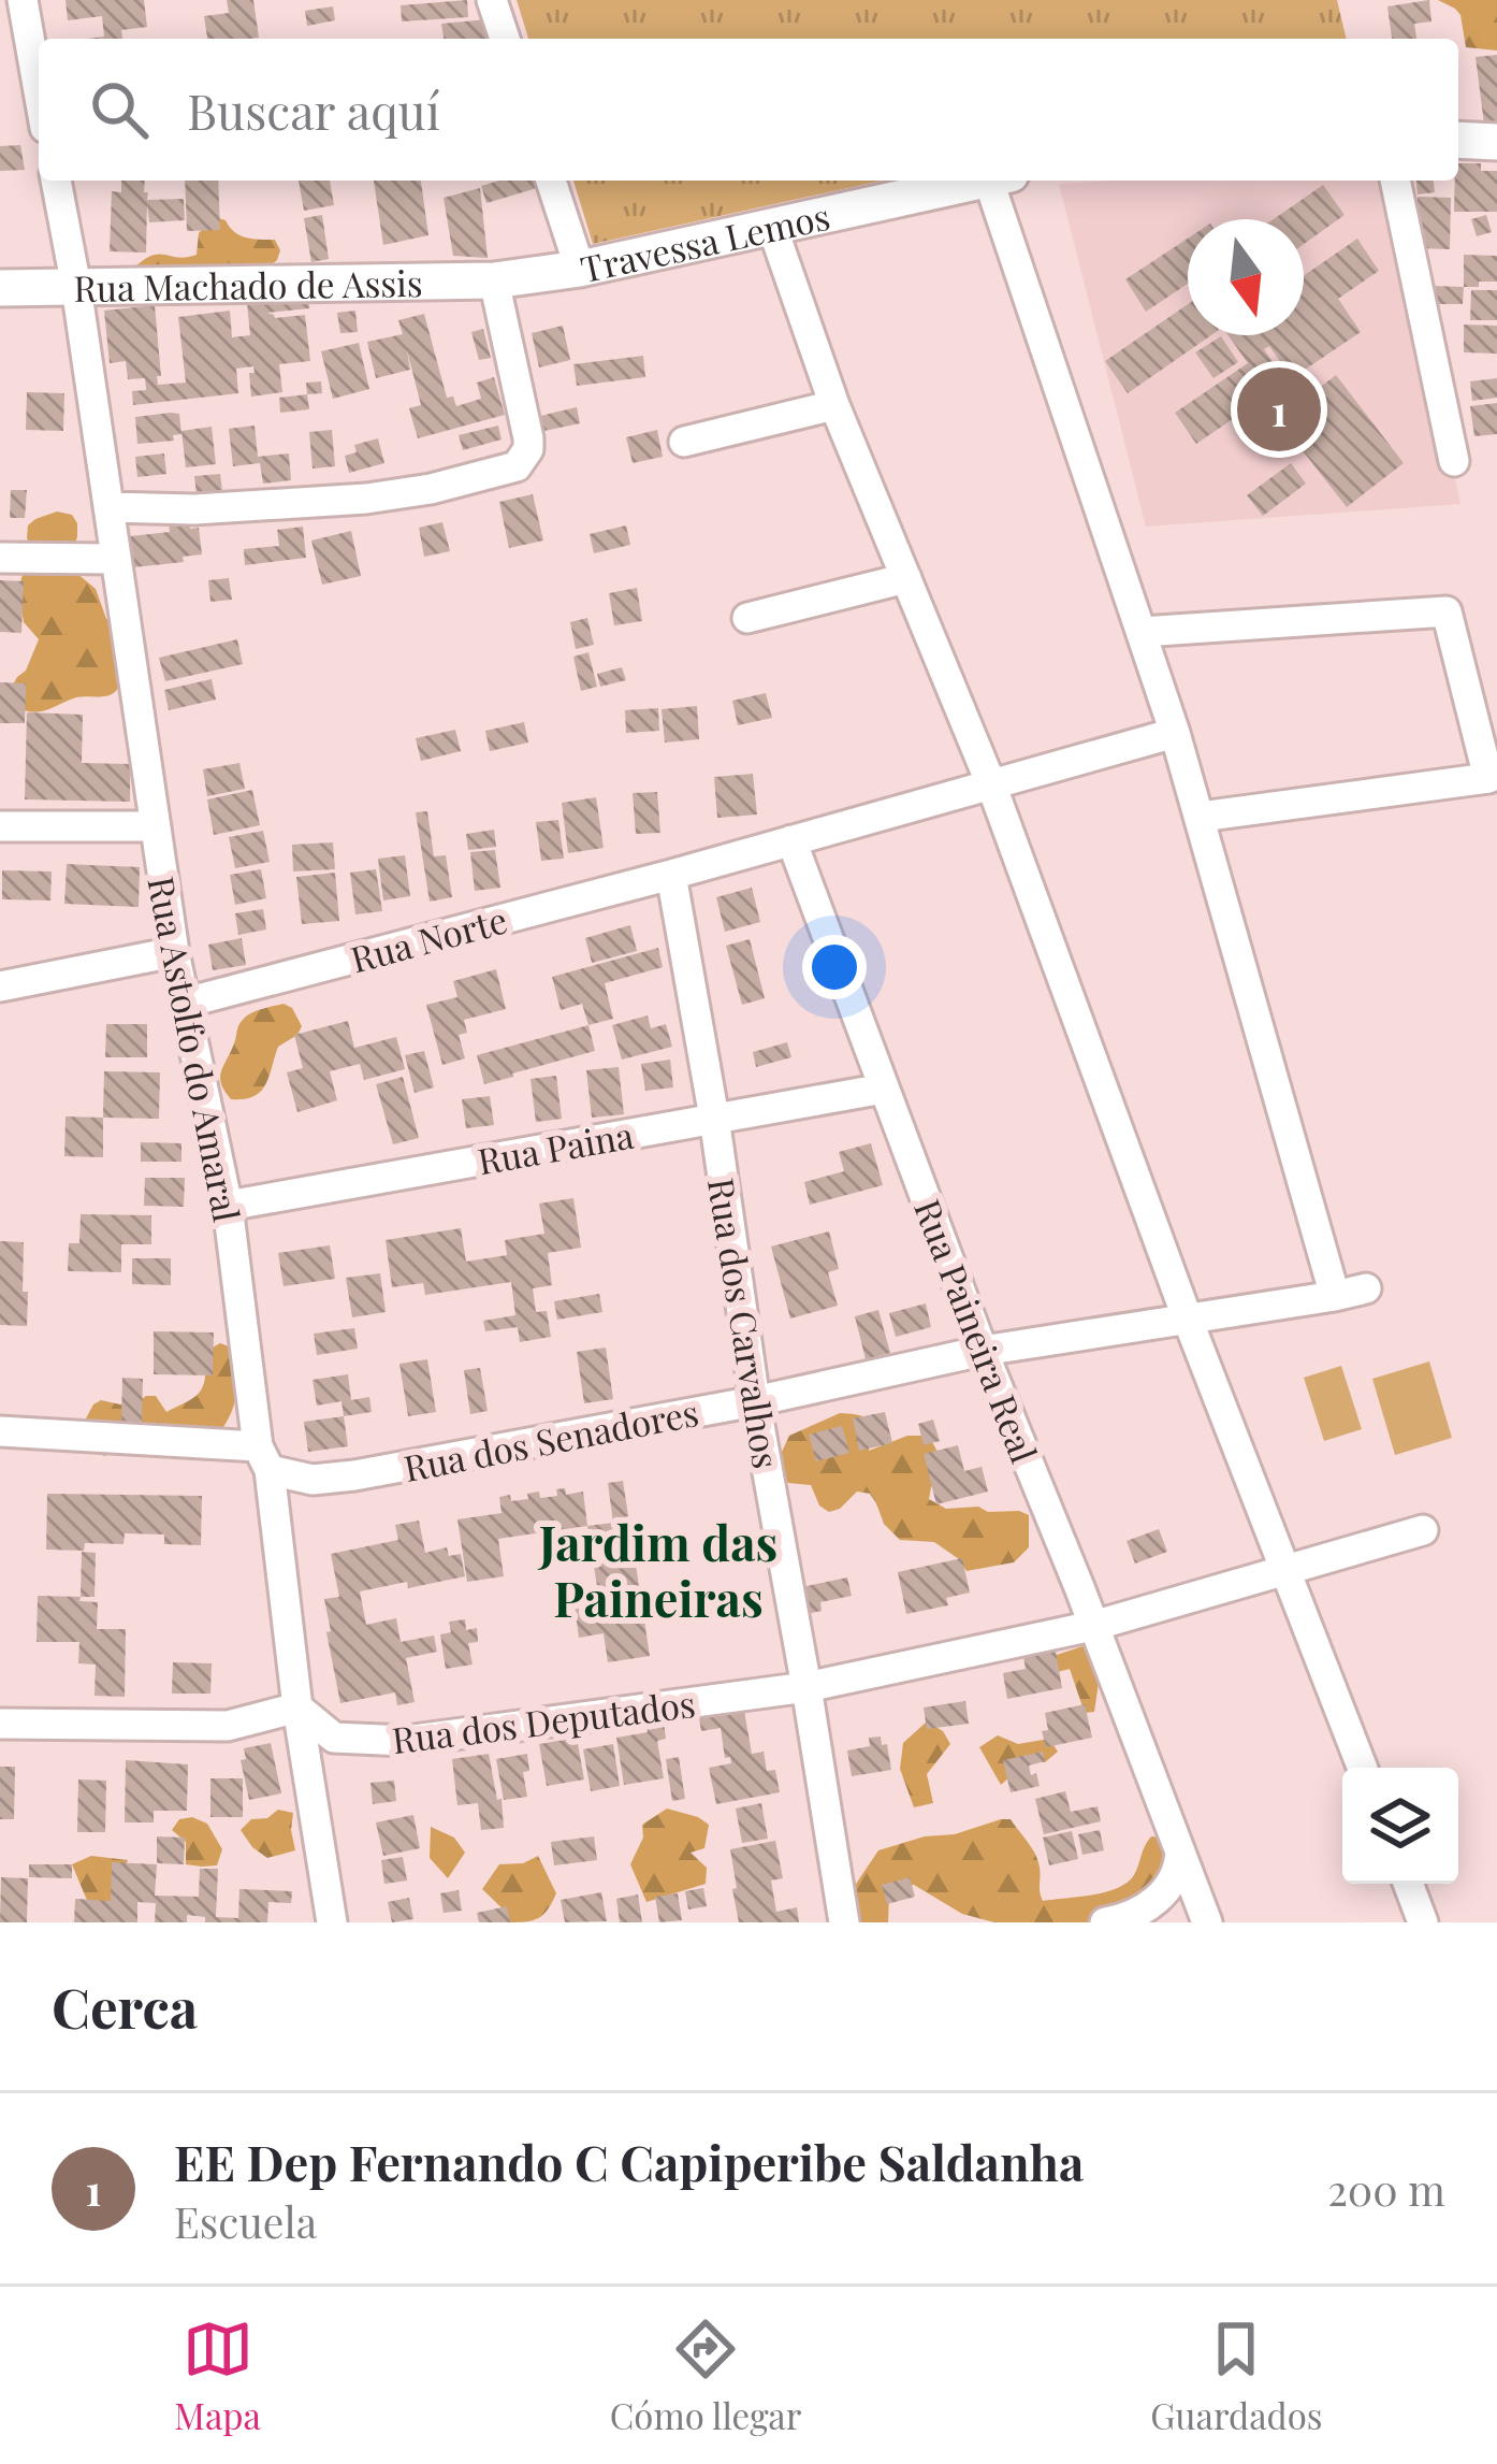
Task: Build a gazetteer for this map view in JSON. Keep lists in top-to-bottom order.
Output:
{
  "streets": {
    "street": [
      "Travessa Lemos",
      "Rua Machado de Assis",
      "Rua Norte",
      "Rua Astolfo do Amaral",
      "Rua Paina",
      "Rua dos Carvalhos",
      "Rua Paineira Real",
      "Rua dos Senadores",
      "Rua dos Deputados"
    ]
  },
  "crossings": [
    ["Travessa Lemos", "Rua Machado de Assis"],
    ["Rua Machado de Assis", "Rua Astolfo do Amaral"],
    ["Rua Norte", "Rua Astolfo do Amaral"],
    ["Rua Norte", "Rua dos Carvalhos"],
    ["Rua Astolfo do Amaral", "Rua Paina"],
    ["Rua Astolfo do Amaral", "Rua dos Senadores"],
    ["Rua Astolfo do Amaral", "Rua dos Deputados"],
    ["Rua Paina", "Rua dos Carvalhos"],
    ["Rua Paina", "Rua Paineira Real"],
    ["Rua dos Carvalhos", "Rua dos Senadores"],
    ["Rua dos Carvalhos", "Rua dos Deputados"],
    ["Rua Paineira Real", "Rua dos Senadores"],
    ["Rua Paineira Real", "Rua dos Deputados"]
  ],
  "districts": ["Jardim das Paineiras"],
  "north": "bottom",
  "page": {
    "search": "Buscar aquí",
    "pins": "1",
    "heading": "Cerca",
    "list": [
      {
        "mark": "1",
        "name": "EE Dep Fernando C Capiperibe Saldanha",
        "note": "Escuela",
        "value": "200 m"
      }
    ],
    "nav": ["Mapa", "Cómo llegar", "Guardados"]
  }
}
